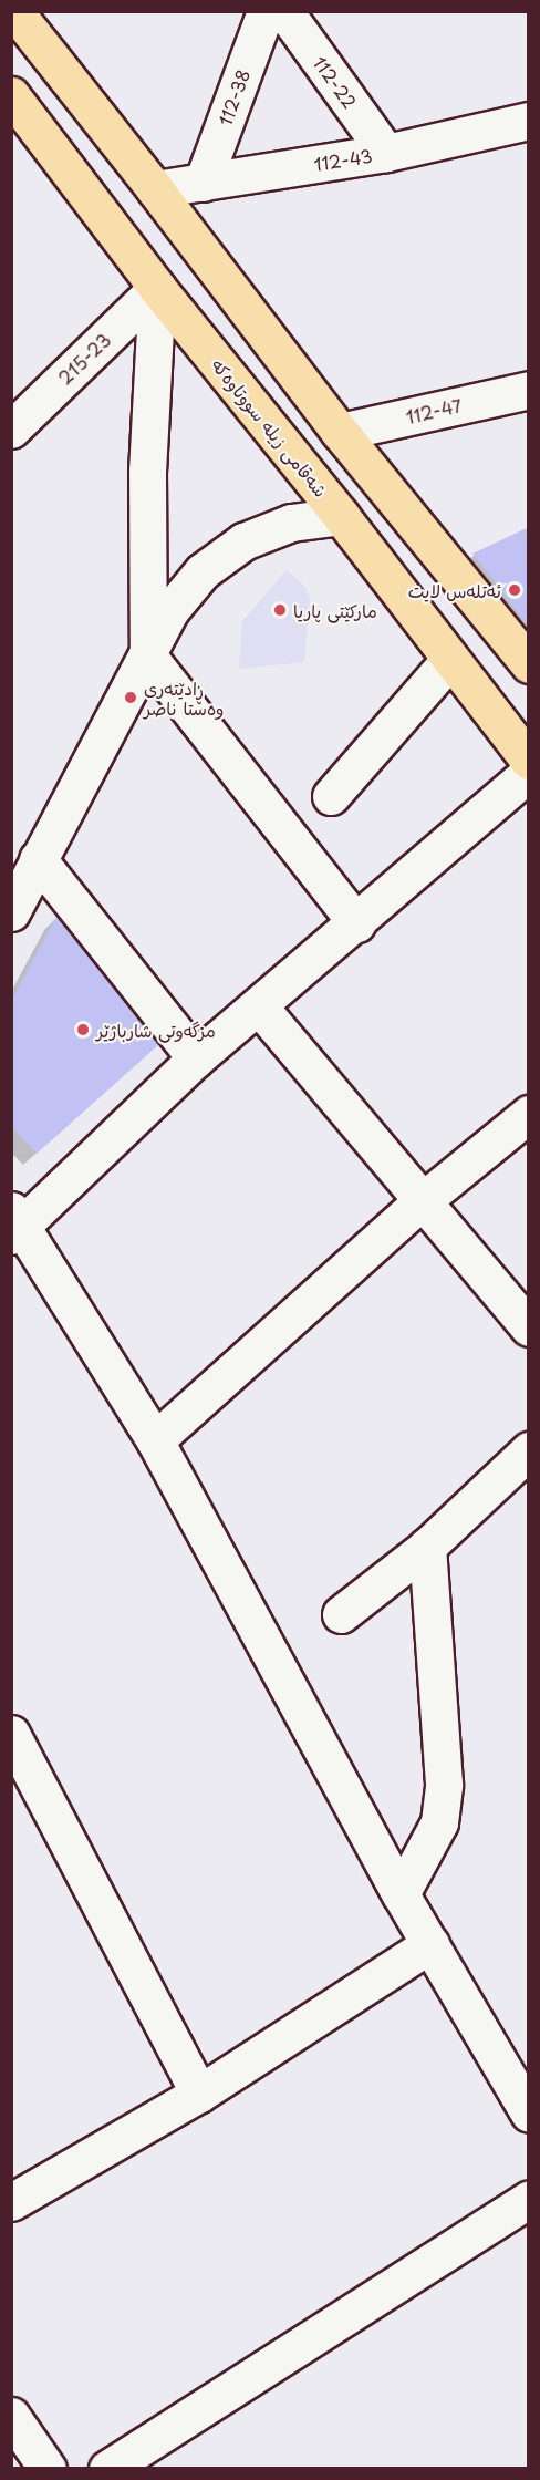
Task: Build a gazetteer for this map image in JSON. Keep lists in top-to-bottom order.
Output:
{
  "streets": {
    "main road": ["شەقامی زیلە سووتاوەکە"],
    "street": [
      "112-22",
      "112-38",
      "112-43",
      "215-23",
      "112-47"
    ]
  },
  "crossings": [
    ["112-22", "112-43"],
    ["112-38", "112-43"],
    ["215-23", "شەقامی زیلە سووتاوەکە"]
  ],
  "places": [
    "ئەتلەس لایت",
    "مارکێتی پاریا",
    "ڕادێتەری وەستا ناصر",
    "مزگەوتی شارباژێر"
  ]
}
